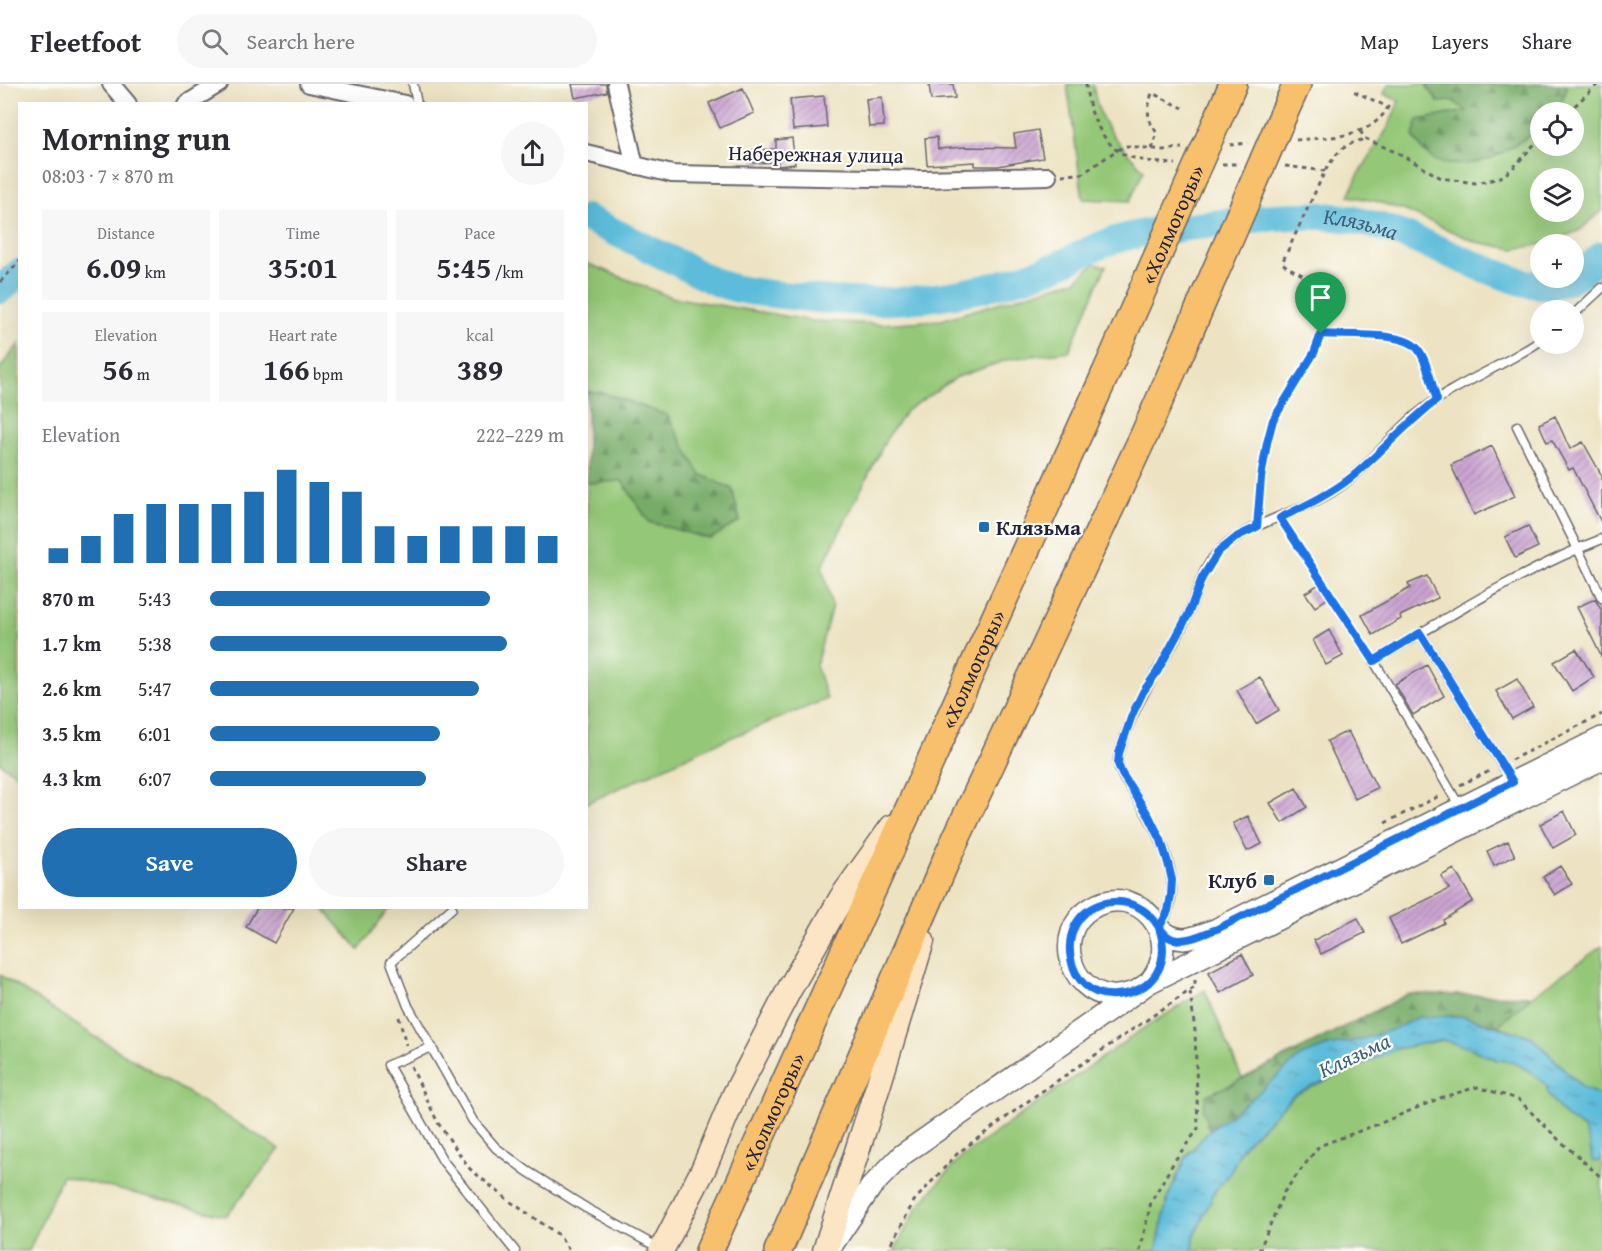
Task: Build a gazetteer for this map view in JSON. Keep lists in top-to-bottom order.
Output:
{
  "streets": {
    "highway": ["«Холмогоры»"],
    "street": ["Набережная улица"]
  },
  "water": ["Клязьма"],
  "places": {
    "transit": ["Клязьма", "Клуб"]
  },
  "page": {
    "header": "Fleetfoot",
    "search": "Search here",
    "nav": ["Map", "Layers", "Share"],
    "map_buttons": ["+", "−"],
    "heading": ["Morning run", "08:03 · 7 × 870 m"],
    "stats": [
      ["Distance", "6.09 km"],
      ["Time", "35:01"],
      ["Pace", "5:45 /km"],
      ["Elevation", "56 m"],
      ["Heart rate", "166 bpm"],
      ["kcal", "389"]
    ],
    "chart": ["Elevation", "222–229 m"],
    "list": [
      {
        "name": "870 m",
        "note": "5:43"
      },
      {
        "name": "1.7 km",
        "note": "5:38"
      },
      {
        "name": "2.6 km",
        "note": "5:47"
      },
      {
        "name": "3.5 km",
        "note": "6:01"
      },
      {
        "name": "4.3 km",
        "note": "6:07"
      }
    ],
    "buttons": ["Save", "Share"]
  }
}
